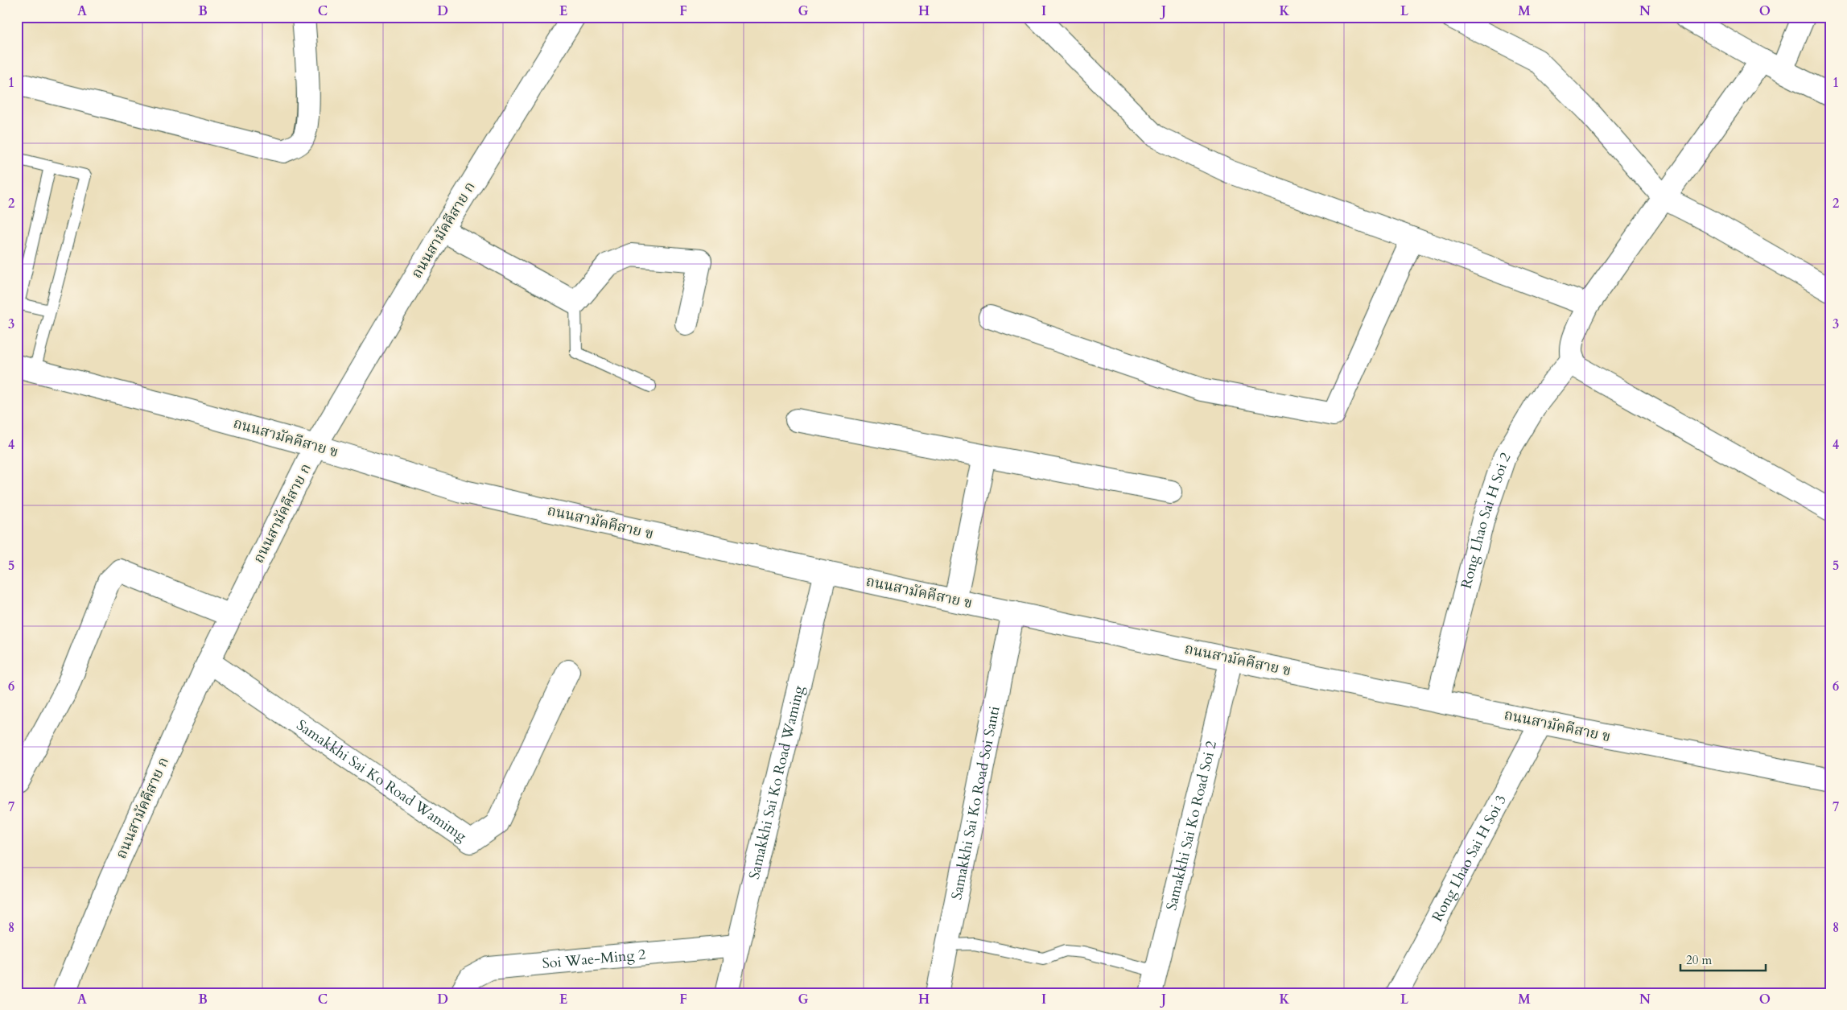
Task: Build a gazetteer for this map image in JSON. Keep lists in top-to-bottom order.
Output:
{
  "streets": {
    "street": [
      "ถนนสามัคคีสาย ก",
      "ถนนสามัคคีสาย ข",
      "Rong Lhao Sai H Soi 2",
      "Samakkhi Sai Ko Road Wamimg",
      "Samakkhi Sai Ko Road Waming",
      "Samakkhi Sai Ko Road Soi Santi",
      "Samakkhi Sai Ko Road Soi 2",
      "Rong Lhao Sai H Soi 3",
      "Soi Wae-Ming 2"
    ]
  },
  "crossings": [
    ["ถนนสามัคคีสาย ก", "ถนนสามัคคีสาย ข"],
    ["ถนนสามัคคีสาย ก", "Samakkhi Sai Ko Road Wamimg"],
    ["ถนนสามัคคีสาย ข", "Rong Lhao Sai H Soi 2"],
    ["ถนนสามัคคีสาย ข", "Samakkhi Sai Ko Road Waming"],
    ["ถนนสามัคคีสาย ข", "Samakkhi Sai Ko Road Soi Santi"],
    ["ถนนสามัคคีสาย ข", "Samakkhi Sai Ko Road Soi 2"],
    ["ถนนสามัคคีสาย ข", "Rong Lhao Sai H Soi 3"],
    ["Samakkhi Sai Ko Road Waming", "Soi Wae-Ming 2"]
  ],
  "scale_bar": "20 m",
  "grid": {
    "columns": [
      "A",
      "B",
      "C",
      "D",
      "E",
      "F",
      "G",
      "H",
      "I",
      "J",
      "K",
      "L",
      "M",
      "N",
      "O"
    ],
    "rows": [
      "1",
      "2",
      "3",
      "4",
      "5",
      "6",
      "7",
      "8"
    ]
  }
}
